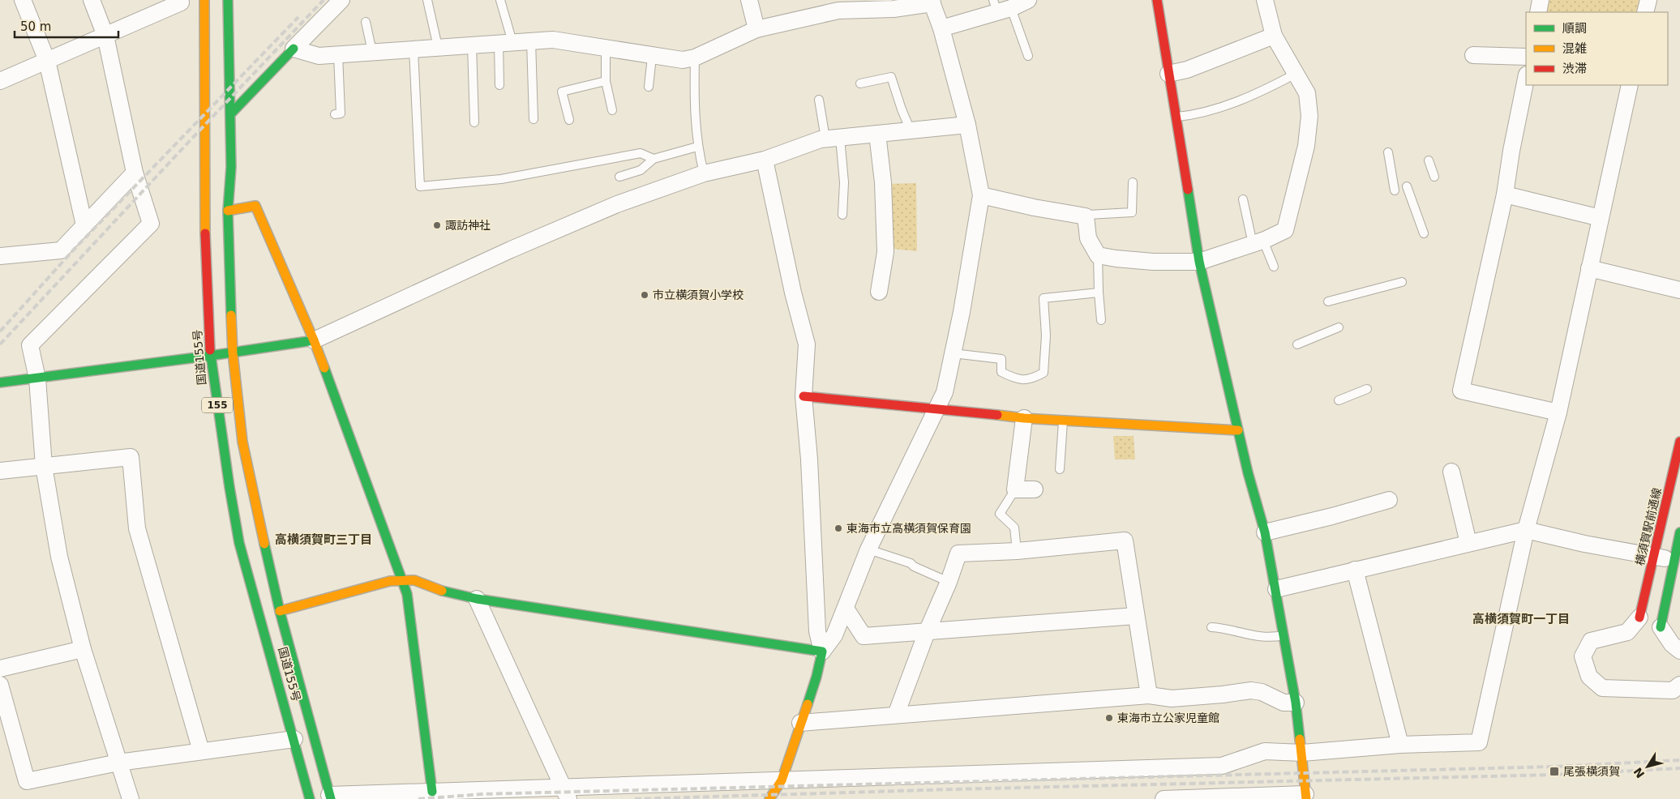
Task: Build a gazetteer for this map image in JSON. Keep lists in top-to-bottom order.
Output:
{
  "streets": {
    "main road": ["国道155号", "155", "横須賀駅前通線"]
  },
  "districts": ["高横須賀町三丁目", "高横須賀町一丁目"],
  "places": {
    "other": [
      "諏訪神社",
      "市立横須賀小学校",
      "東海市立高横須賀保育園",
      "東海市立公家児童館"
    ],
    "transit": ["尾張横須賀"]
  },
  "legend": ["順調", "混雑", "渋滞"],
  "scale_bar": "50 m",
  "north": "bottom left"
}
